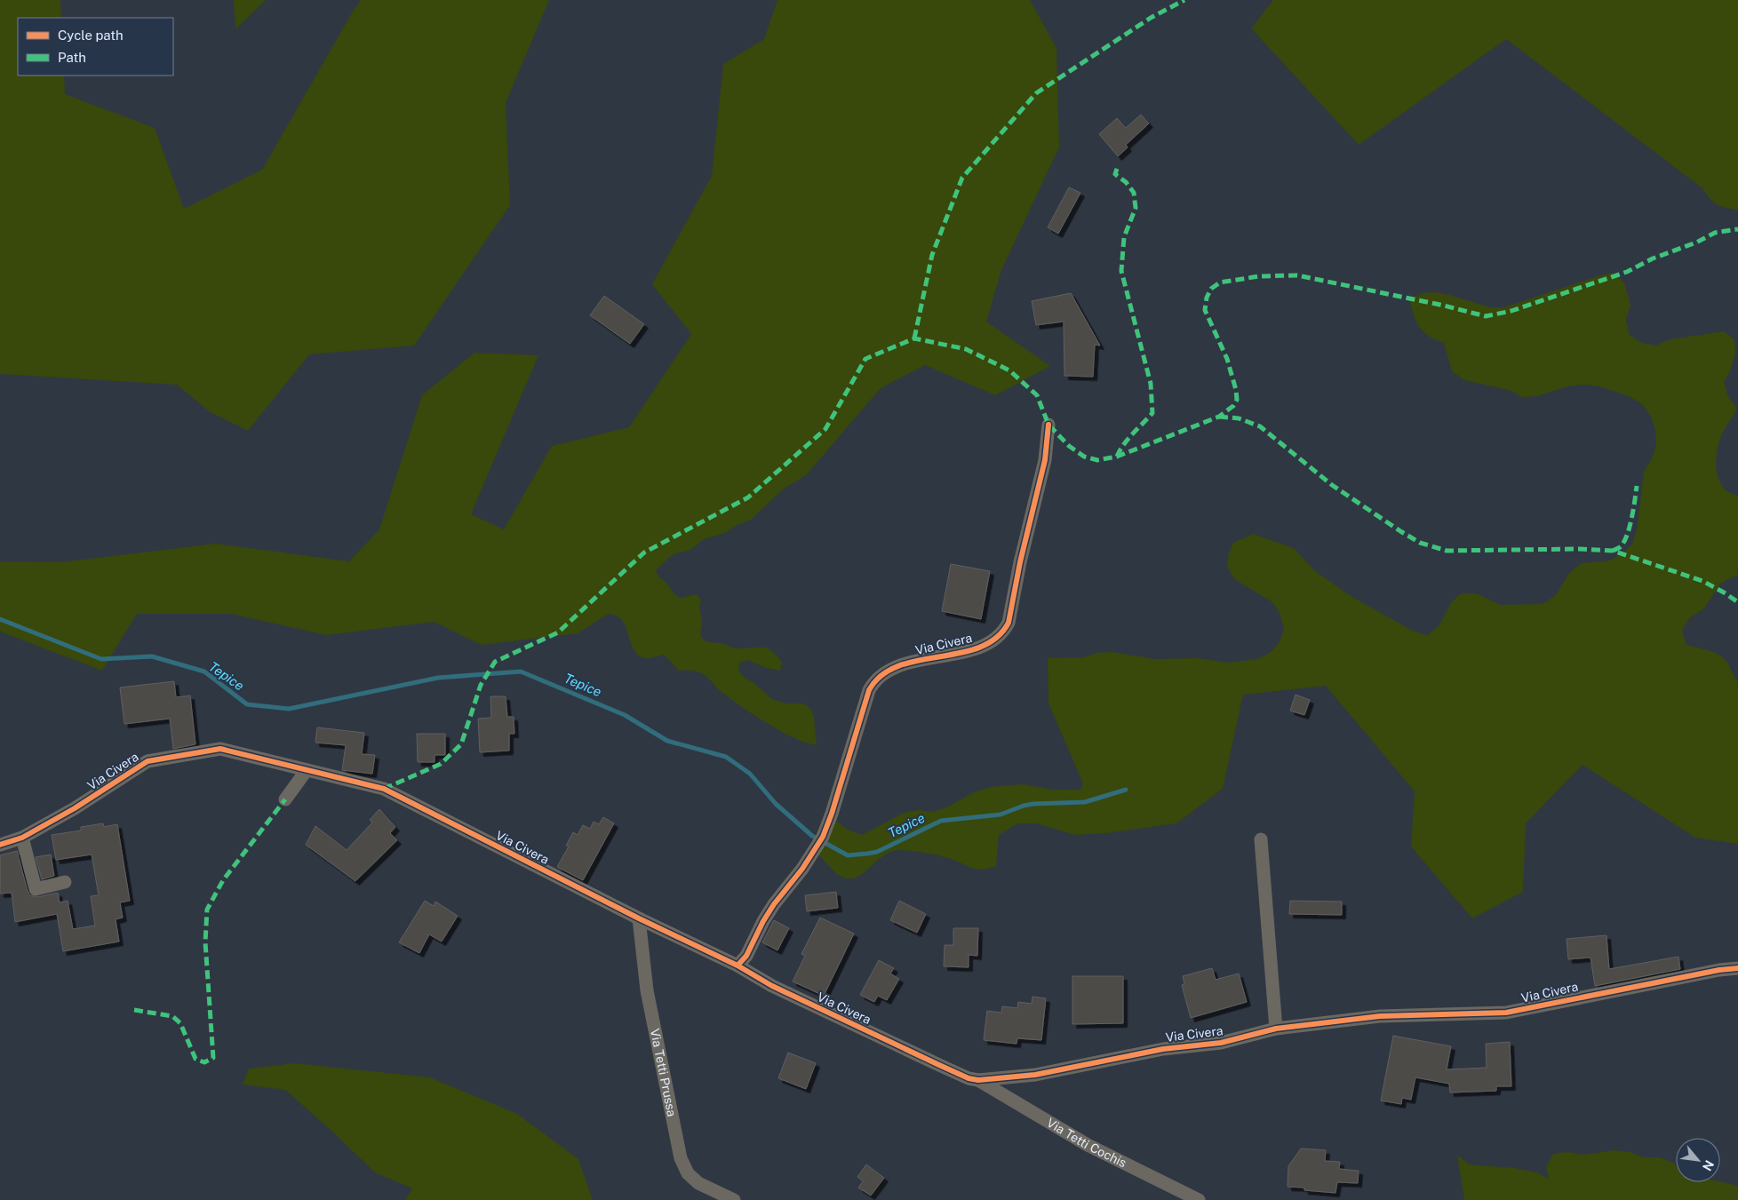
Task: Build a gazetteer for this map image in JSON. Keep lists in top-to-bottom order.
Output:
{
  "streets": {
    "street": ["Via Civera", "Via Tetti Prussa", "Via Tetti Cochis"]
  },
  "crossings": [
    ["Via Civera", "Via Tetti Prussa"],
    ["Via Civera", "Via Tetti Cochis"]
  ],
  "water": ["Tepice"],
  "legend": ["Cycle path", "Path"],
  "north": "bottom right"
}
